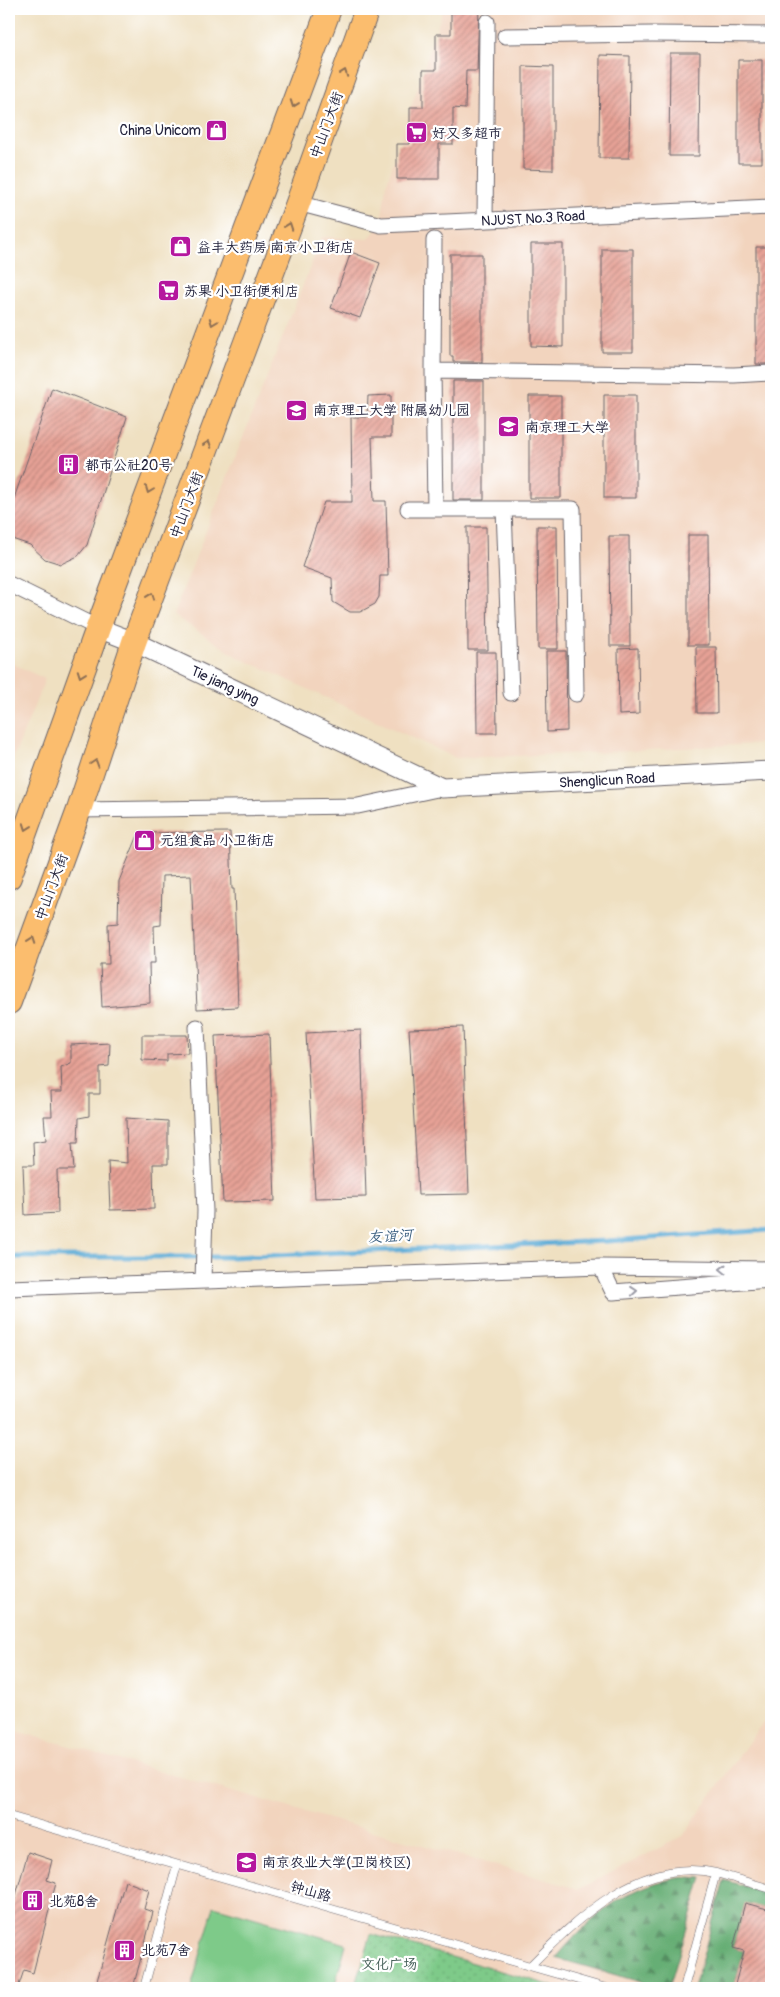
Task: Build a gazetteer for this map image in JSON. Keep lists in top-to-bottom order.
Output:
{
  "streets": {
    "main road": ["中山门大街"],
    "street": ["NJUST No.3 Road", "Tie jiang ying", "Shenglicun Road"],
    "lane": ["钟山路"]
  },
  "crossings": [
    ["中山门大街", "NJUST No.3 Road"],
    ["中山门大街", "Tie jiang ying"],
    ["Tie jiang ying", "Shenglicun Road"]
  ],
  "water": ["友谊河"],
  "parks": ["文化广场"],
  "places": {
    "shop": ["China Unicom", "益丰大药房 南京小卫街店", "元组食品 小卫街店"],
    "supermarket": ["好又多超市", "苏果 小卫街便利店"],
    "school or university": ["南京理工大学 附属幼儿园", "南京理工大学", "南京农业大学(卫岗校区)"],
    "building": ["都市公社20号", "北苑8舍", "北苑7舍"]
  }
}
